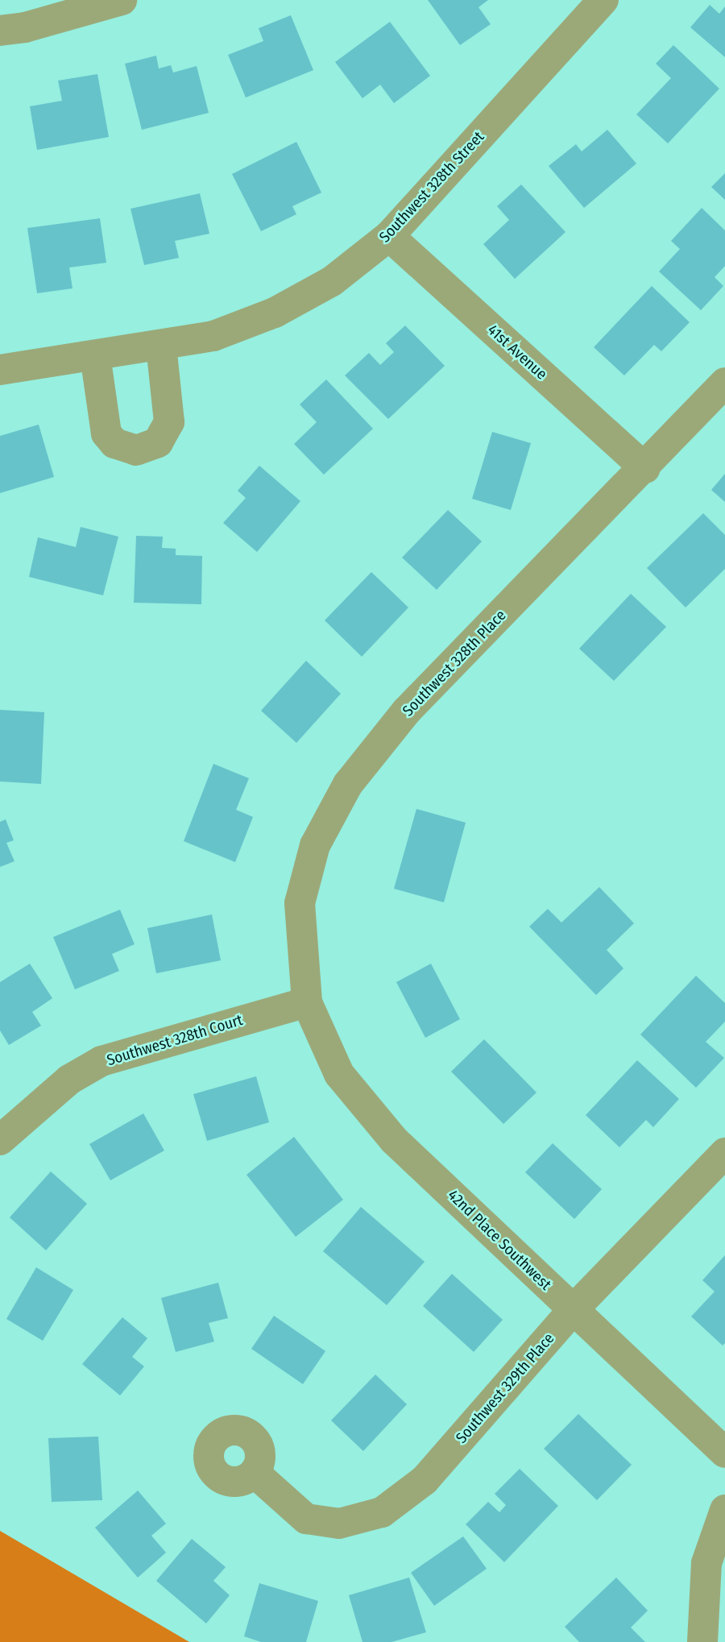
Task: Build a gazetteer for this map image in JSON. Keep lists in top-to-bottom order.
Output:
{
  "streets": {
    "street": [
      "Southwest 328th Street",
      "41st Avenue",
      "Southwest 328th Place",
      "Southwest 328th Court",
      "42nd Place Southwest",
      "Southwest 329th Place"
    ]
  },
  "crossings": [
    ["Southwest 328th Street", "41st Avenue"],
    ["41st Avenue", "Southwest 328th Place"],
    ["Southwest 328th Place", "Southwest 328th Court"],
    ["Southwest 328th Place", "42nd Place Southwest"],
    ["Southwest 328th Court", "42nd Place Southwest"],
    ["42nd Place Southwest", "Southwest 329th Place"]
  ]
}
